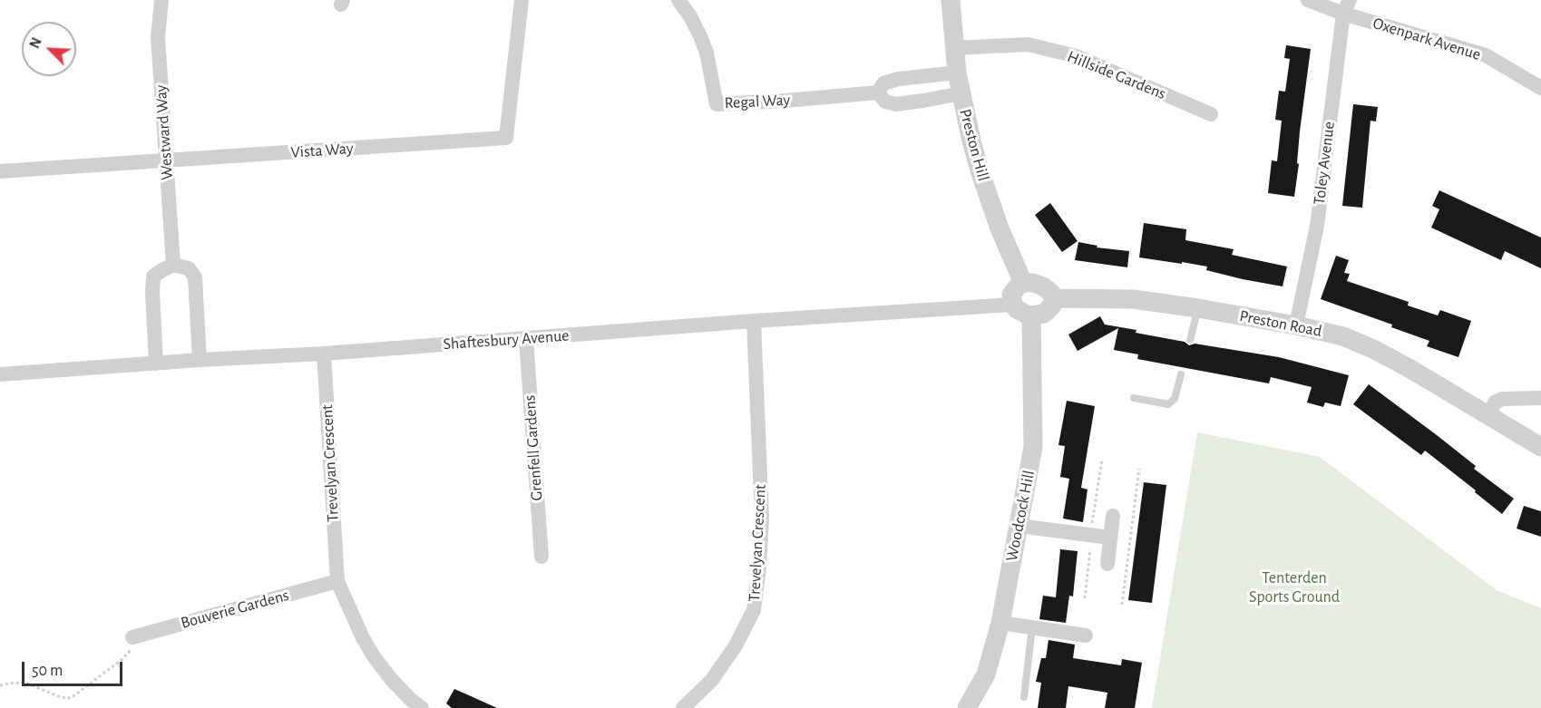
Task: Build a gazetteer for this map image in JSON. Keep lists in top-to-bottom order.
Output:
{
  "streets": {
    "street": [
      "Oxenpark Avenue",
      "Hillside Gardens",
      "Regal Way",
      "Westward Way",
      "Preston Hill",
      "Vista Way",
      "Toley Avenue",
      "Preston Road",
      "Shaftesbury Avenue",
      "Grenfell Gardens",
      "Trevelyan Crescent",
      "Woodcock Hill",
      "Bouverie Gardens"
    ]
  },
  "crossings": [
    ["Oxenpark Avenue", "Toley Avenue"],
    ["Hillside Gardens", "Preston Hill"],
    ["Regal Way", "Preston Hill"],
    ["Westward Way", "Vista Way"],
    ["Preston Hill", "Preston Road"],
    ["Preston Hill", "Shaftesbury Avenue"],
    ["Preston Hill", "Woodcock Hill"],
    ["Toley Avenue", "Preston Road"],
    ["Preston Road", "Shaftesbury Avenue"],
    ["Preston Road", "Woodcock Hill"],
    ["Shaftesbury Avenue", "Grenfell Gardens"],
    ["Shaftesbury Avenue", "Trevelyan Crescent"],
    ["Shaftesbury Avenue", "Woodcock Hill"],
    ["Trevelyan Crescent", "Bouverie Gardens"]
  ],
  "parks": ["Tenterden Sports Ground"],
  "scale_bar": "50 m",
  "north": "top left"
}
